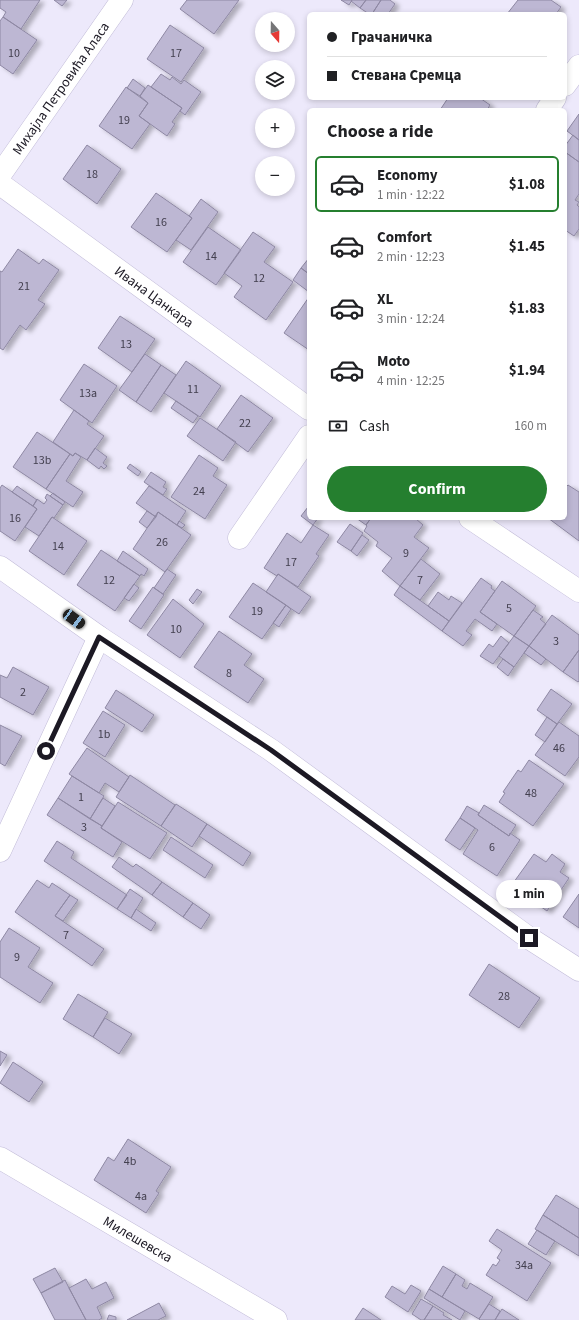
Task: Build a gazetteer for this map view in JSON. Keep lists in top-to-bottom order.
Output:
{
  "streets": {
    "street": ["Михајла Петровића Аласа", "Ивана Цанкара", "Милешевска"]
  },
  "house_numbers": [
    "10",
    "17",
    "19",
    "18",
    "16",
    "14",
    "12",
    "21",
    "13",
    "11",
    "13a",
    "22",
    "13b",
    "24",
    "16",
    "26",
    "14",
    "9",
    "17",
    "12",
    "7",
    "5",
    "19",
    "10",
    "3",
    "8",
    "2",
    "1b",
    "46",
    "48",
    "1",
    "3",
    "6",
    "7",
    "9",
    "28",
    "4b",
    "4a",
    "34a"
  ],
  "north": "bottom",
  "page": {
    "map_buttons": ["+", "−"],
    "banner": ["Грачаничка", "Стевана Сремца"],
    "heading": "Choose a ride",
    "list": [
      {
        "name": "Economy",
        "note": "1 min · 12:22",
        "value": "$1.08"
      },
      {
        "name": "Comfort",
        "note": "2 min · 12:23",
        "value": "$1.45"
      },
      {
        "name": "XL",
        "note": "3 min · 12:24",
        "value": "$1.83"
      },
      {
        "name": "Moto",
        "note": "4 min · 12:25",
        "value": "$1.94"
      }
    ],
    "pay": ["Cash", "160 m"],
    "buttons": "Confirm",
    "bubble": "1 min"
  }
}
